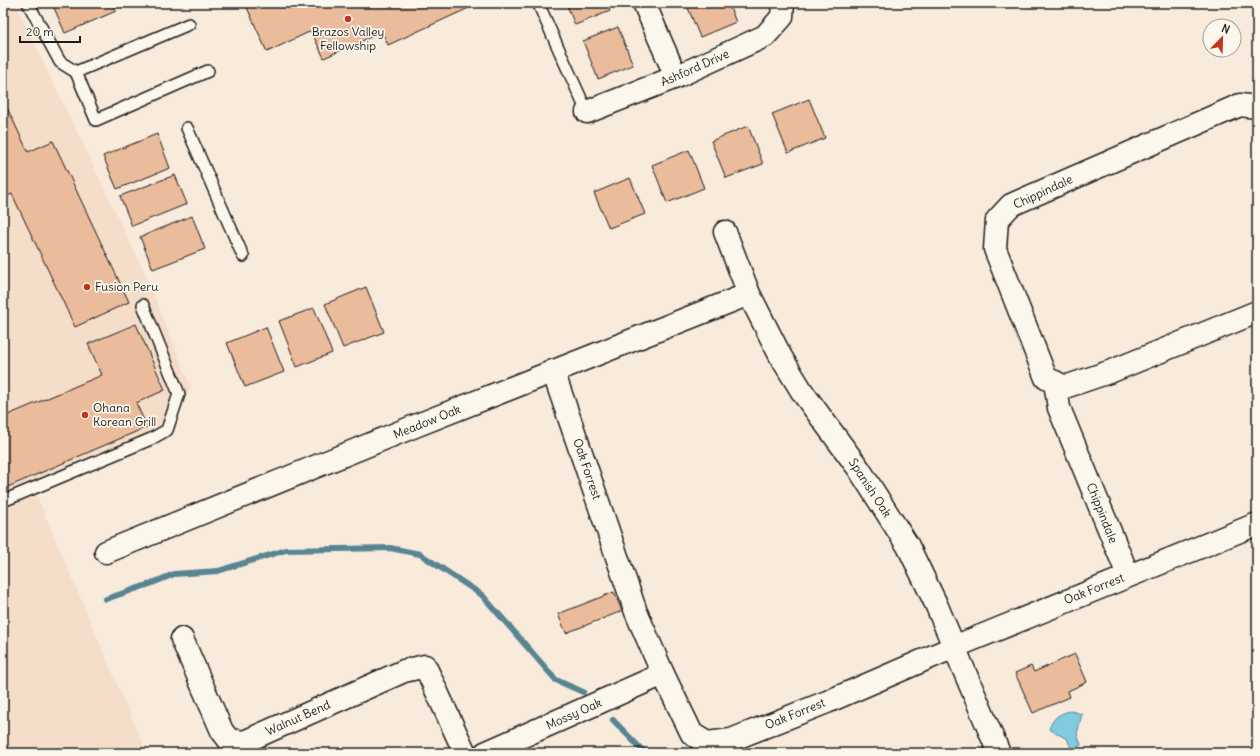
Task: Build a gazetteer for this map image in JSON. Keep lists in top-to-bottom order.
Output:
{
  "streets": {
    "street": [
      "Ashford Drive",
      "Chippindale",
      "Meadow Oak",
      "Oak Forrest",
      "Spanish Oak",
      "Mossy Oak",
      "Walnut Bend"
    ]
  },
  "crossings": [
    ["Chippindale", "Oak Forrest"],
    ["Meadow Oak", "Oak Forrest"],
    ["Meadow Oak", "Spanish Oak"],
    ["Oak Forrest", "Spanish Oak"],
    ["Oak Forrest", "Mossy Oak"]
  ],
  "places": ["Brazos Valley Fellowship", "Fusion Peru", "Ohana Korean Grill"],
  "scale_bar": "20 m",
  "north": "top right"
}
